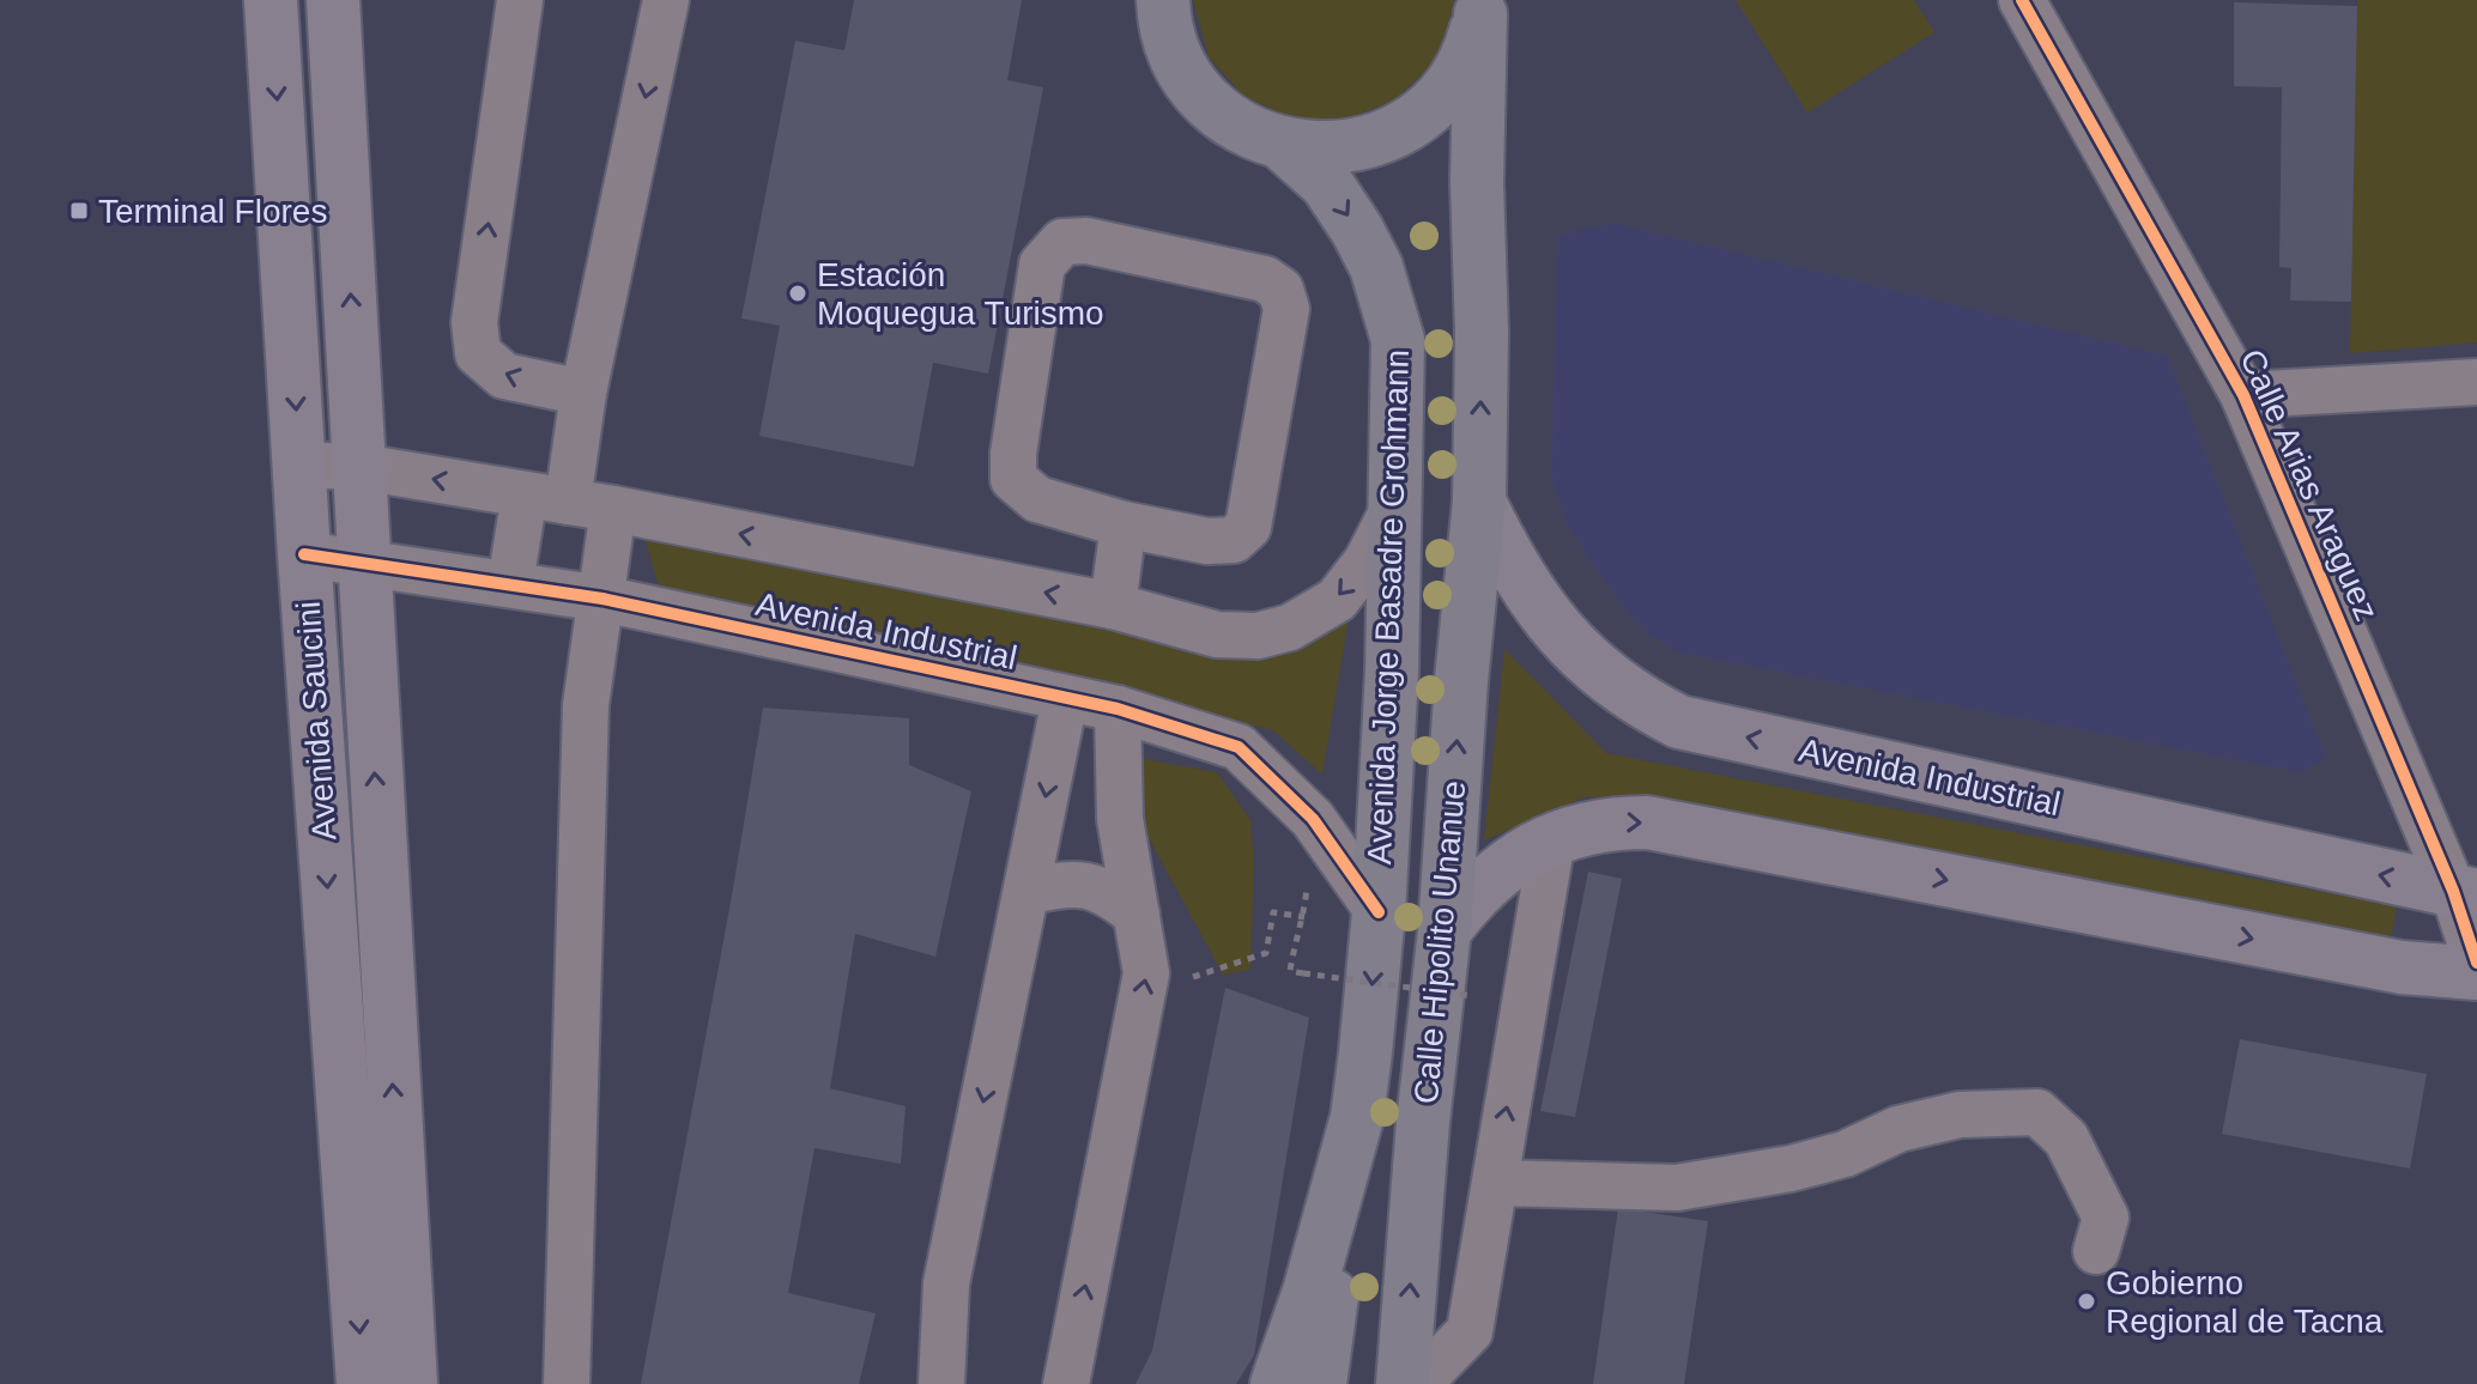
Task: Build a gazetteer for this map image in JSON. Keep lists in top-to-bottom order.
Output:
{
  "streets": {
    "highway": ["Avenida Jorge Basadre Grohmann", "Calle Hipolito Unanue"],
    "main road": ["Avenida Industrial", "Avenida Saucini"],
    "street": ["Calle Arias Araguez"]
  },
  "crossings": [
    ["Calle Arias Araguez", "Avenida Industrial"],
    ["Avenida Jorge Basadre Grohmann", "Avenida Industrial"],
    ["Avenida Jorge Basadre Grohmann", "Calle Hipolito Unanue"],
    ["Avenida Industrial", "Avenida Saucini"],
    ["Avenida Industrial", "Calle Hipolito Unanue"]
  ],
  "one_way": ["Calle Hipolito Unanue"],
  "places": {
    "transit": ["Terminal Flores"],
    "other": ["Estación Moquegua Turismo", "Gobierno Regional de Tacna"]
  }
}
